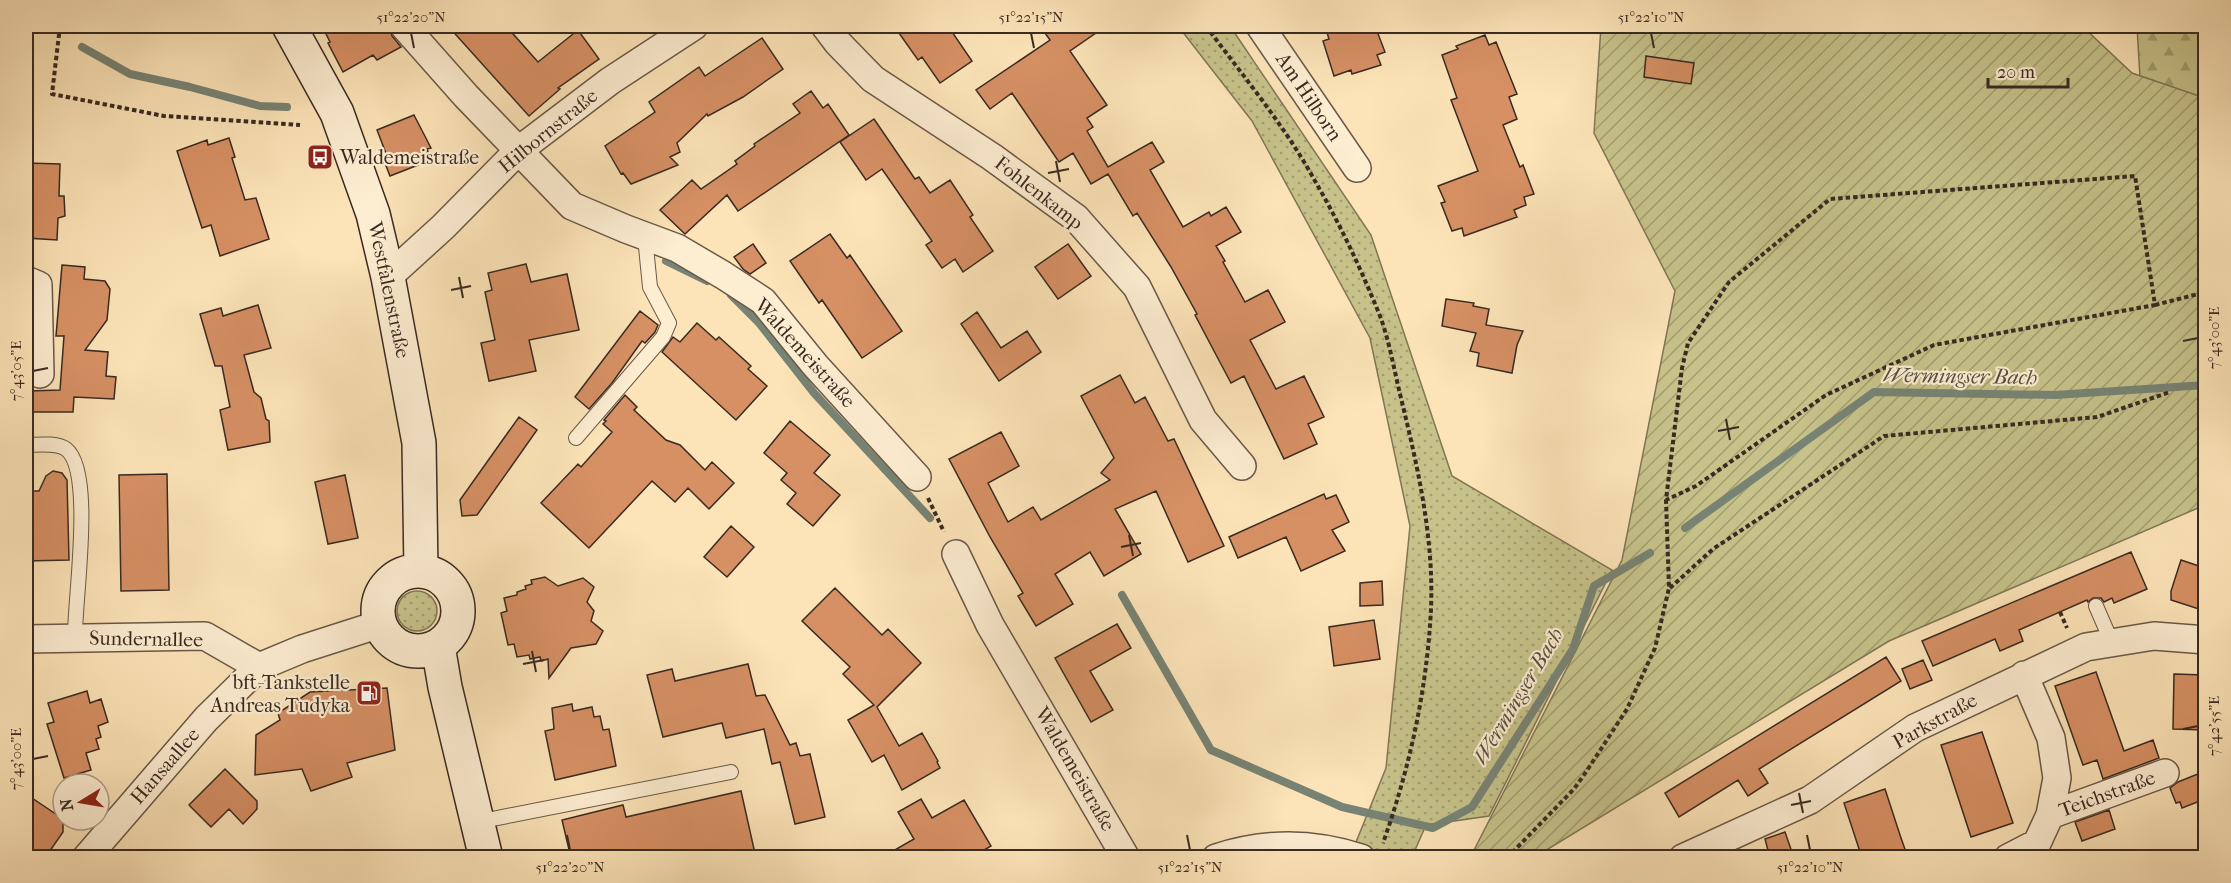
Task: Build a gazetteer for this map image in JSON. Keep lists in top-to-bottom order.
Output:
{
  "streets": {
    "main road": ["Westfalenstraße"],
    "street": [
      "Am Hilborn",
      "Hilbornstraße",
      "Fohlenkamp",
      "Waldemeistraße",
      "Sundernallee",
      "Parkstraße",
      "Hansaallee",
      "Teichstraße"
    ]
  },
  "crossings": [
    ["Hilbornstraße", "Westfalenstraße"],
    ["Hilbornstraße", "Waldemeistraße"],
    ["Westfalenstraße", "Hansaallee"],
    ["Sundernallee", "Hansaallee"]
  ],
  "water": ["Wermingser Bach"],
  "places": {
    "bus stop": ["Waldemeistraße"],
    "fuel station": ["bft-Tankstelle Andreas Tudyka"]
  },
  "scale_bar": "20 m",
  "north": "left",
  "coordinates": [
    "51°22'20\"N",
    "51°22'15\"N",
    "51°22'10\"N",
    "7°43'00\"E",
    "7°43'05\"E",
    "7°42'55\"E"
  ]
}
